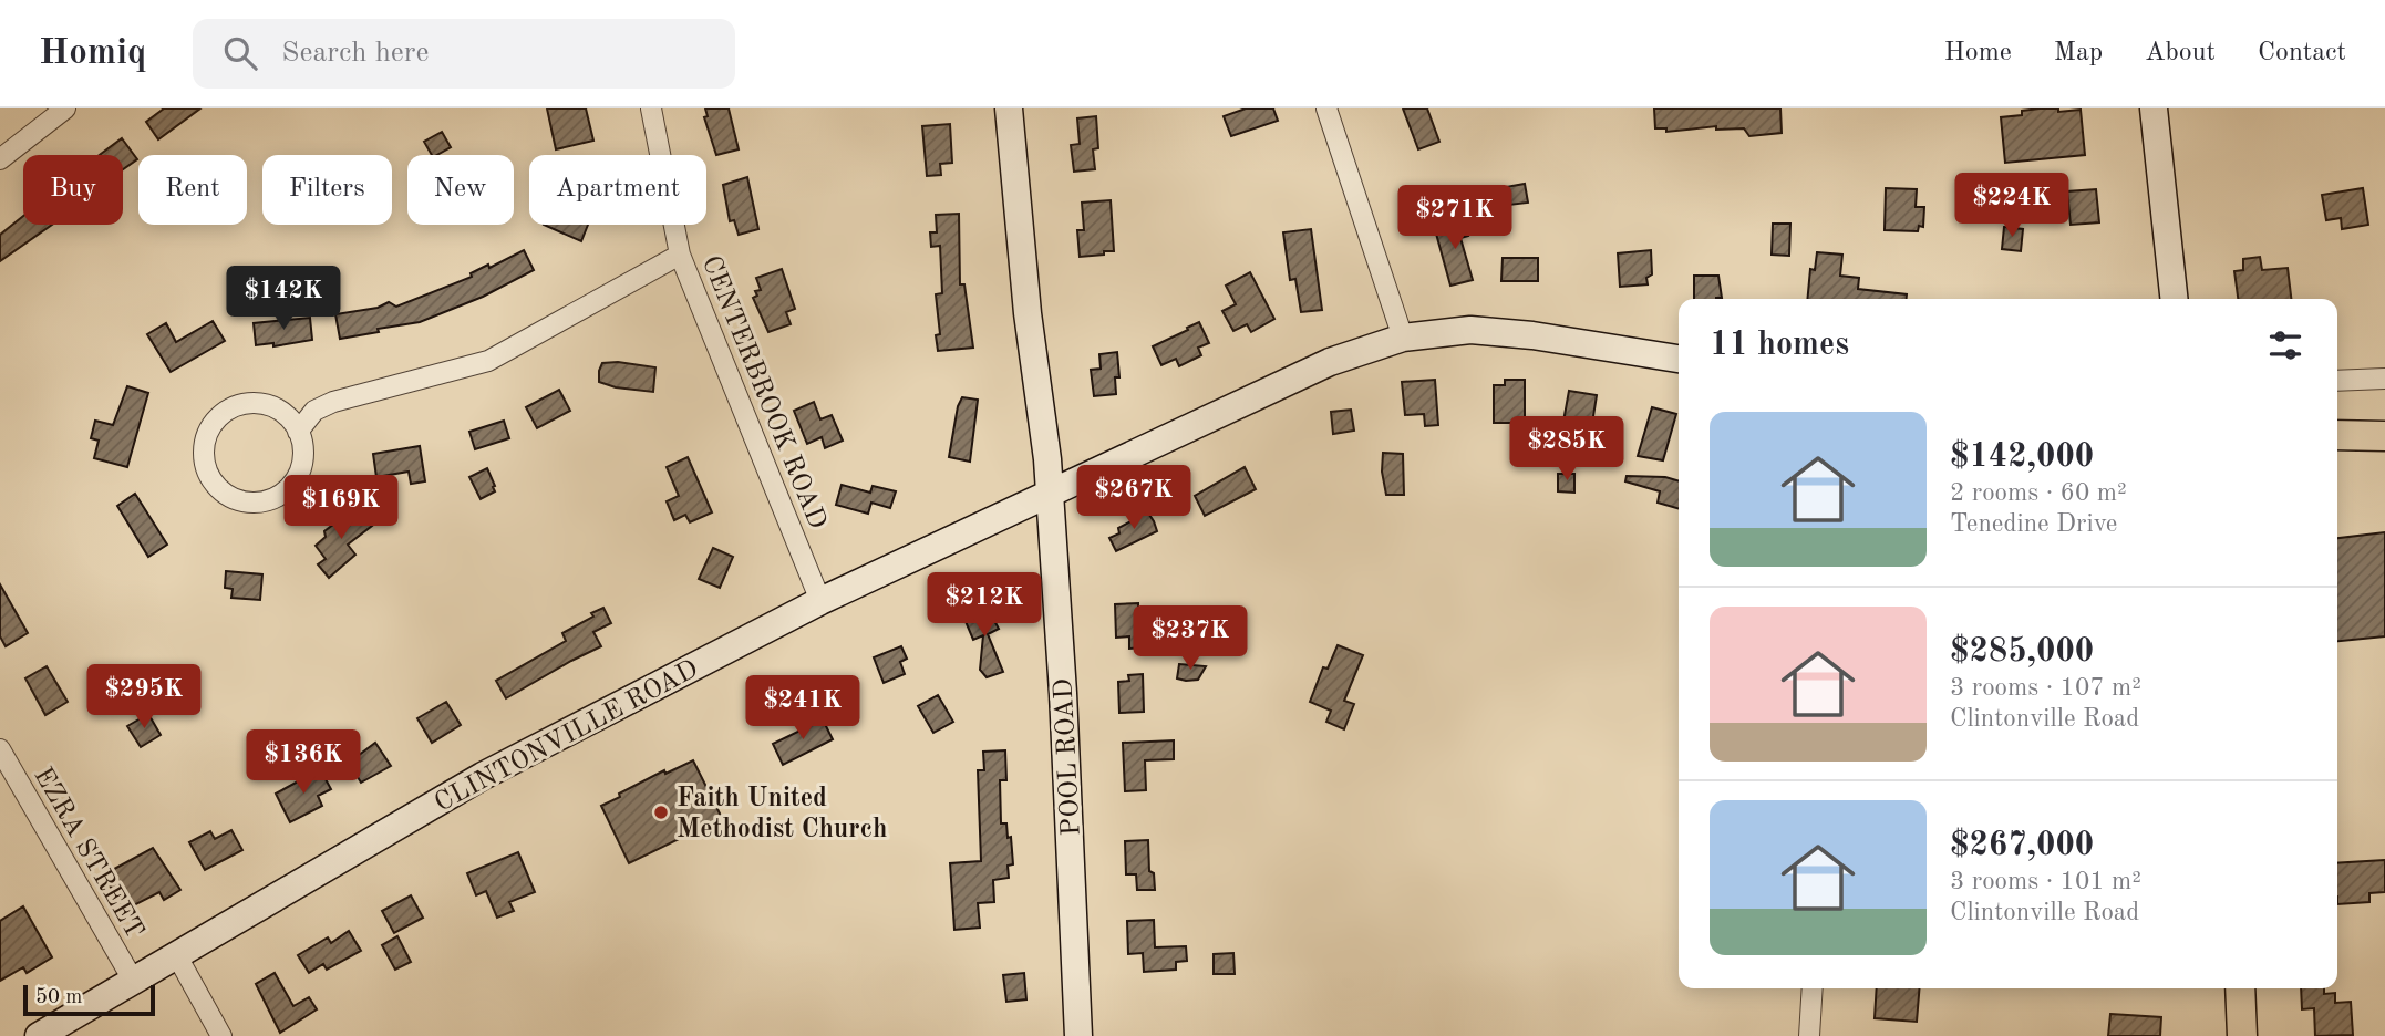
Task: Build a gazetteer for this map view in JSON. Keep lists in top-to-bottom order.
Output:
{
  "streets": {
    "main road": ["CLINTONVILLE ROAD", "POOL ROAD"],
    "street": ["CENTERBROOK ROAD", "EZRA STREET"]
  },
  "crossings": [
    ["CENTERBROOK ROAD", "CLINTONVILLE ROAD"],
    ["CLINTONVILLE ROAD", "POOL ROAD"],
    ["CLINTONVILLE ROAD", "EZRA STREET"]
  ],
  "places": ["Faith United Methodist Church"],
  "scale_bar": "50 m",
  "page": {
    "header": "Homiq",
    "search": "Search here",
    "nav": [
      "Home",
      "Map",
      "About",
      "Contact"
    ],
    "chip": [
      "Buy",
      "Rent",
      "Filters",
      "New",
      "Apartment"
    ],
    "price": [
      "$224K",
      "$271K",
      "$142K",
      "$285K",
      "$267K",
      "$169K",
      "$212K",
      "$237K",
      "$295K",
      "$241K",
      "$136K"
    ],
    "heading": "11 homes",
    "list": [
      {
        "name": "$142,000",
        "note": "2 rooms · 60 m² · Tenedine Drive"
      },
      {
        "name": "$285,000",
        "note": "3 rooms · 107 m² · Clintonville Road"
      },
      {
        "name": "$267,000",
        "note": "3 rooms · 101 m² · Clintonville Road"
      }
    ],
    "scale": "50 m"
  }
}
